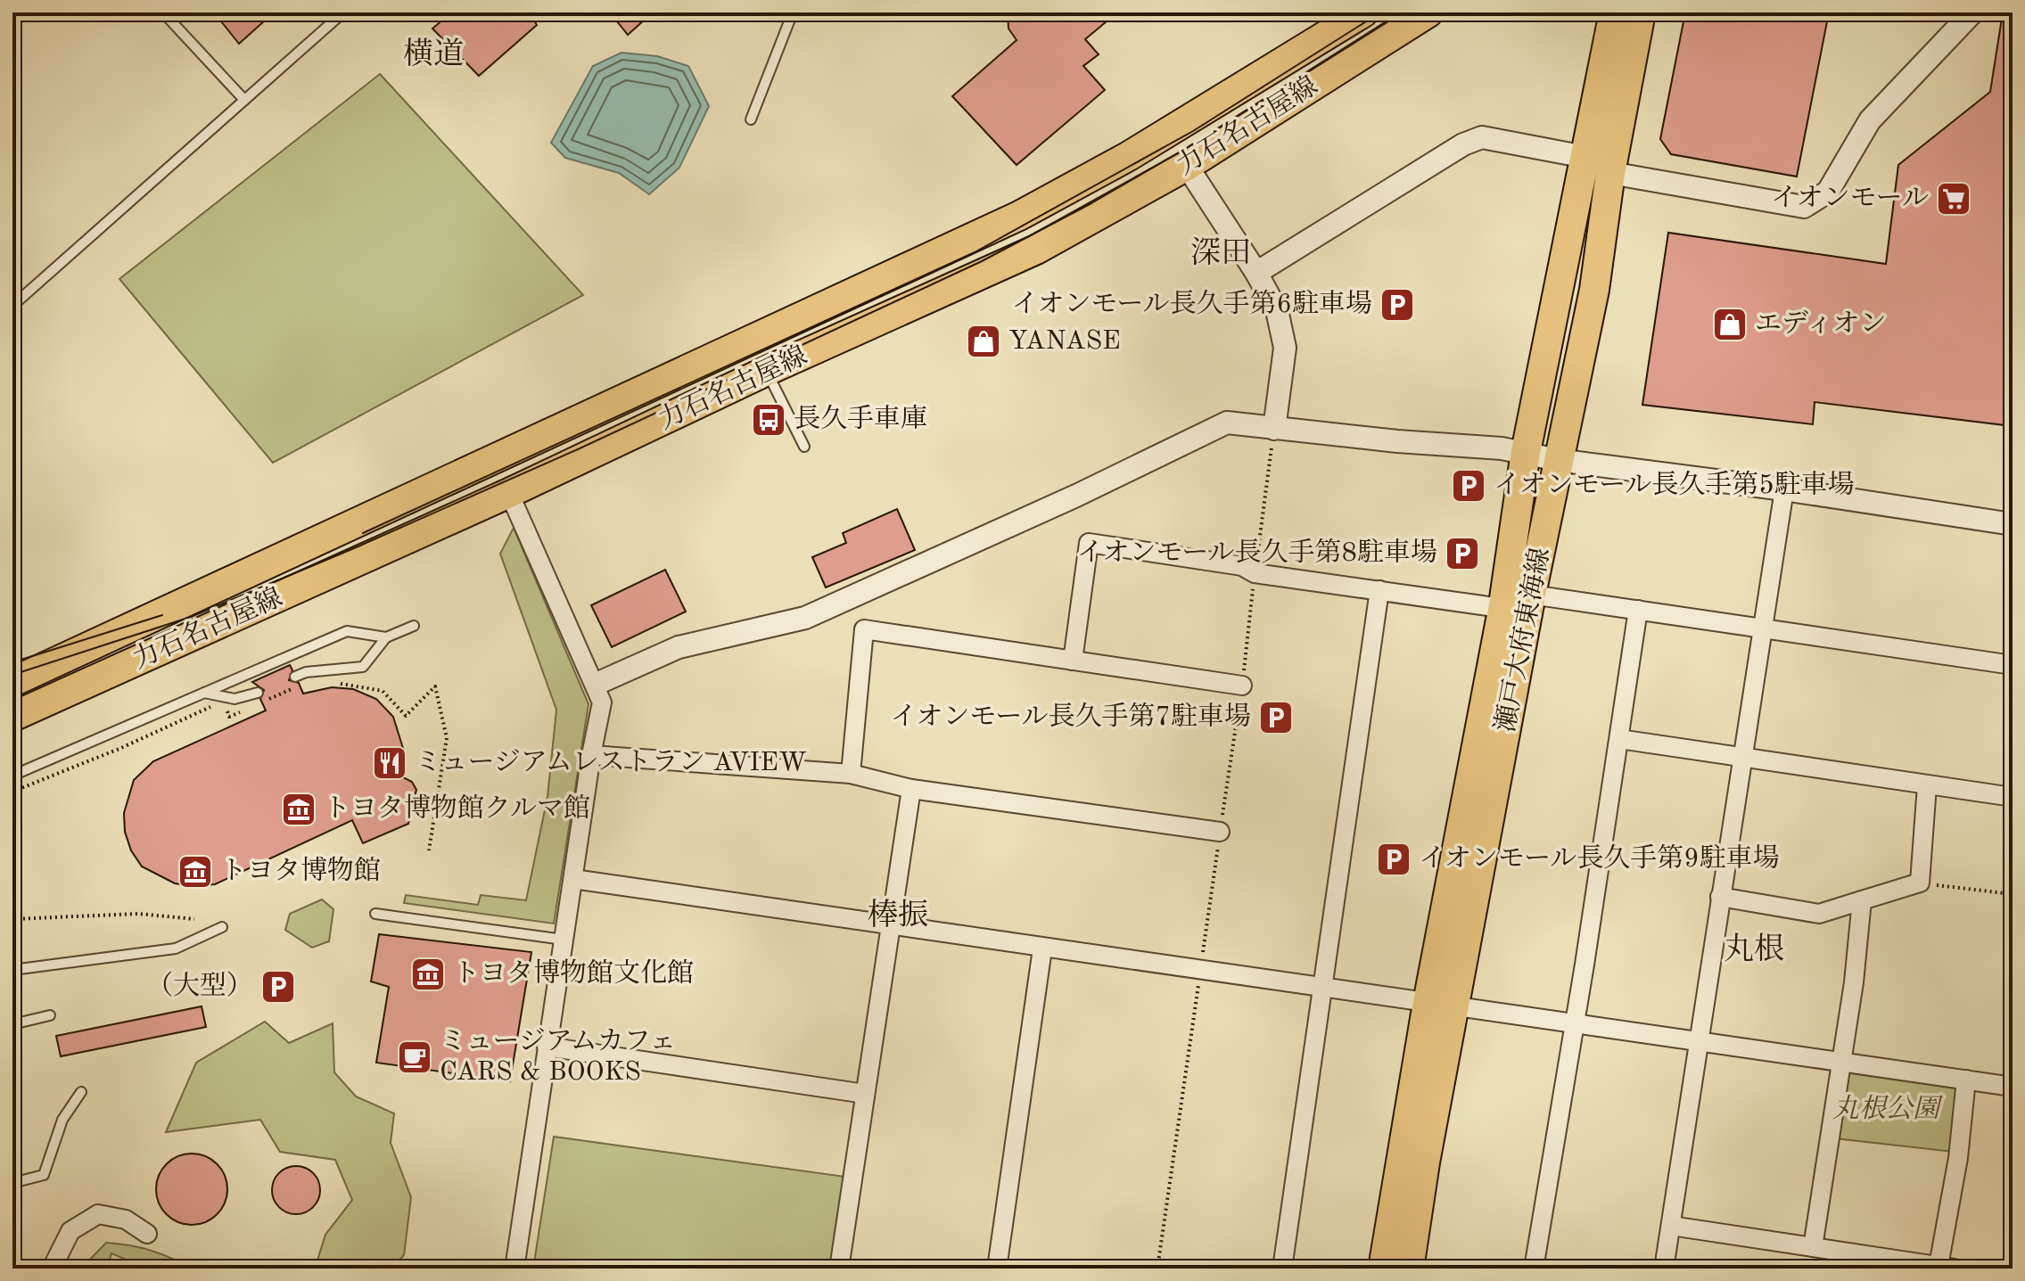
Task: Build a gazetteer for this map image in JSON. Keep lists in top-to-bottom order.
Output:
{
  "streets": {
    "main road": ["力石名古屋線", "瀬戸大府東海線"]
  },
  "districts": [
    "横道",
    "深田",
    "棒振",
    "丸根"
  ],
  "parks": ["丸根公園"],
  "places": {
    "supermarket": ["イオンモール"],
    "parking": [
      "イオンモール長久手第6駐車場",
      "イオンモール長久手第5駐車場",
      "イオンモール長久手第8駐車場",
      "イオンモール長久手第7駐車場",
      "イオンモール長久手第9駐車場",
      "（大型）"
    ],
    "shop": ["エディオン", "YANASE"],
    "bus stop": ["長久手車庫"],
    "restaurant": ["ミュージアムレストラン AVIEW"],
    "museum": ["トヨタ博物館クルマ館", "トヨタ博物館", "トヨタ博物館文化館"],
    "cafe": ["ミュージアムカフェ CARS & BOOKS"]
  }
}
